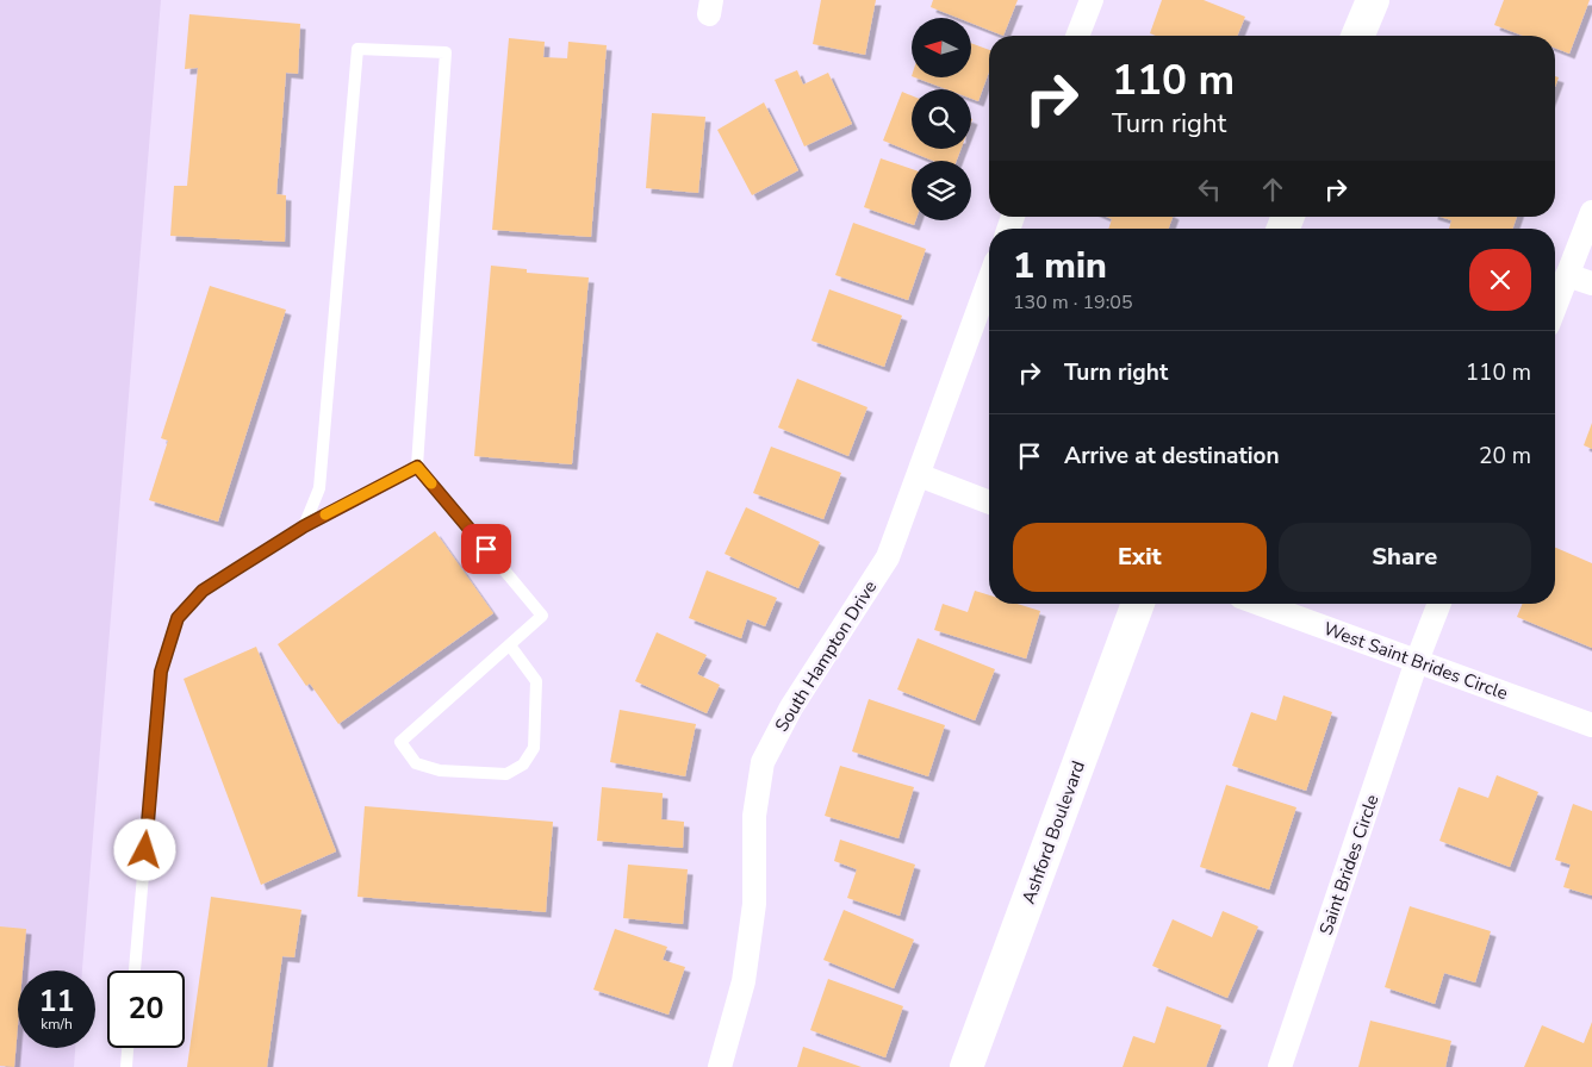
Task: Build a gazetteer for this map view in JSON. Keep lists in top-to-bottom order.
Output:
{
  "streets": {
    "street": [
      "South Hampton Drive",
      "West Saint Brides Circle",
      "Ashford Boulevard",
      "Saint Brides Circle"
    ]
  },
  "crossings": [
    ["West Saint Brides Circle", "Saint Brides Circle"]
  ],
  "north": "left",
  "page": {
    "turn": ["110 m", "Turn right"],
    "heading": ["1 min", "130 m · 19:05"],
    "list": [
      {
        "name": "Turn right",
        "value": "110 m"
      },
      {
        "name": "Arrive at destination",
        "value": "20 m"
      }
    ],
    "buttons": ["Exit", "Share"],
    "speed": "11 km/h",
    "limit": "20"
  }
}
